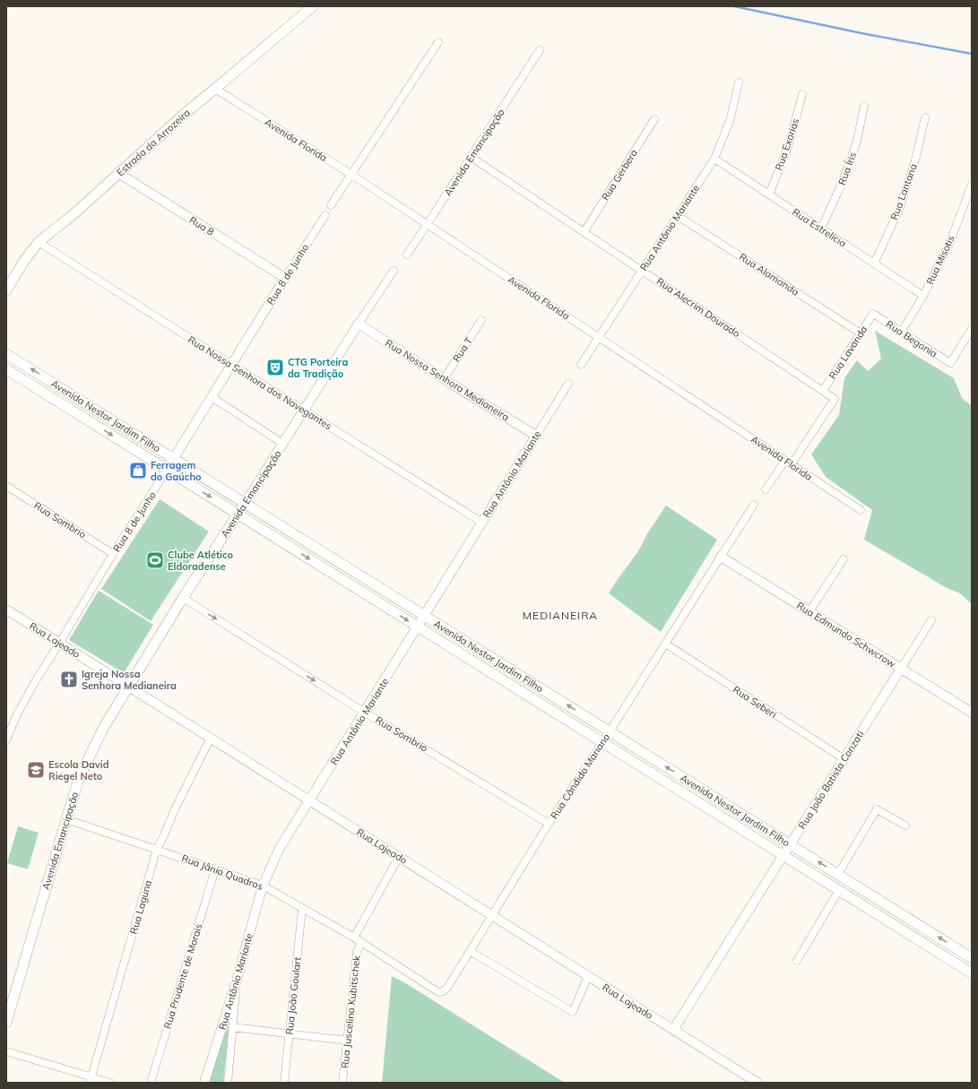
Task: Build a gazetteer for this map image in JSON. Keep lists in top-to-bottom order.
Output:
{
  "streets": {
    "main road": ["Estrada da Arrozeira", "Avenida Emancipação", "Avenida Nestor Jardim Filho"],
    "street": [
      "Avenida Florida",
      "Rua Exorias",
      "Rua Íris",
      "Rua Gerbera",
      "Rua Lantana",
      "Rua 8",
      "Rua Antônio Mariante",
      "Rua Estrelícia",
      "Rua Misotis",
      "Rua 8 de Junho",
      "Rua Alamanda",
      "Rua Alecrim Dourado",
      "Rua Begonia",
      "Rua T",
      "Rua Lavanda",
      "Rua Nossa Senhora Medianeira",
      "Rua Nossa Senhora dos Navegantes",
      "Rua Sombrio",
      "Rua Edmundo Schwcrow",
      "Rua Lajeado",
      "Rua Seberi",
      "Rua Cândido Mariano",
      "Rua João Batista Conzati",
      "Rua Jânio Quadros",
      "Rua Laguna",
      "Rua Prudente de Morais",
      "Rua João Goulart",
      "Rua Juscelino Kubitschek"
    ]
  },
  "crossings": [
    ["Avenida Florida", "Estrada da Arrozeira"],
    ["Avenida Florida", "Avenida Emancipação"],
    ["Avenida Florida", "Rua Antônio Mariante"],
    ["Avenida Florida", "Rua Alecrim Dourado"],
    ["Estrada da Arrozeira", "Rua 8"],
    ["Estrada da Arrozeira", "Rua Nossa Senhora dos Navegantes"],
    ["Rua Exorias", "Rua Estrelícia"],
    ["Avenida Emancipação", "Rua Alecrim Dourado"],
    ["Avenida Emancipação", "Rua Nossa Senhora Medianeira"],
    ["Avenida Emancipação", "Rua Nossa Senhora dos Navegantes"],
    ["Avenida Emancipação", "Avenida Nestor Jardim Filho"],
    ["Avenida Emancipação", "Rua Sombrio"],
    ["Avenida Emancipação", "Rua Lajeado"],
    ["Avenida Emancipação", "Rua Jânio Quadros"],
    ["Rua Íris", "Rua Estrelícia"],
    ["Rua Gerbera", "Rua Alecrim Dourado"],
    ["Rua Lantana", "Rua Estrelícia"],
    ["Rua 8", "Rua 8 de Junho"],
    ["Rua Antônio Mariante", "Rua Estrelícia"],
    ["Rua Antônio Mariante", "Rua Alamanda"],
    ["Rua Antônio Mariante", "Rua Alecrim Dourado"],
    ["Rua Antônio Mariante", "Rua Nossa Senhora Medianeira"],
    ["Rua Antônio Mariante", "Rua Nossa Senhora dos Navegantes"],
    ["Rua Antônio Mariante", "Avenida Nestor Jardim Filho"],
    ["Rua Antônio Mariante", "Rua Sombrio"],
    ["Rua Antônio Mariante", "Rua Lajeado"],
    ["Rua Antônio Mariante", "Rua Jânio Quadros"],
    ["Rua Estrelícia", "Rua Misotis"],
    ["Rua Misotis", "Rua Begonia"],
    ["Rua 8 de Junho", "Rua Nossa Senhora dos Navegantes"],
    ["Rua 8 de Junho", "Avenida Nestor Jardim Filho"],
    ["Rua 8 de Junho", "Rua Sombrio"],
    ["Rua 8 de Junho", "Rua Lajeado"],
    ["Rua Alamanda", "Rua Lavanda"],
    ["Rua Alecrim Dourado", "Rua Lavanda"],
    ["Rua Begonia", "Rua Lavanda"],
    ["Rua T", "Rua Nossa Senhora Medianeira"],
    ["Avenida Nestor Jardim Filho", "Rua Cândido Mariano"],
    ["Avenida Nestor Jardim Filho", "Rua João Batista Conzati"],
    ["Rua Sombrio", "Rua Cândido Mariano"],
    ["Rua Edmundo Schwcrow", "Rua Cândido Mariano"],
    ["Rua Edmundo Schwcrow", "Rua João Batista Conzati"],
    ["Rua Lajeado", "Rua Cândido Mariano"],
    ["Rua Lajeado", "Rua João Batista Conzati"],
    ["Rua Lajeado", "Rua Laguna"],
    ["Rua Seberi", "Rua Cândido Mariano"],
    ["Rua Seberi", "Rua João Batista Conzati"],
    ["Rua Cândido Mariano", "Rua Jânio Quadros"],
    ["Rua Jânio Quadros", "Rua Laguna"],
    ["Rua Jânio Quadros", "Rua Prudente de Morais"],
    ["Rua Jânio Quadros", "Rua João Goulart"],
    ["Rua Jânio Quadros", "Rua Juscelino Kubitschek"]
  ],
  "one_way": ["Rua Sombrio"],
  "districts": ["MEDIANEIRA"],
  "places": {
    "theatre": ["CTG Porteira da Tradição"],
    "shop": ["Ferragem do Gaúcho"],
    "sports": ["Clube Atlético Eldoradense"],
    "church": ["Igreja Nossa Senhora Medianeira"],
    "school or university": ["Escola David Riegel Neto"]
  }
}
